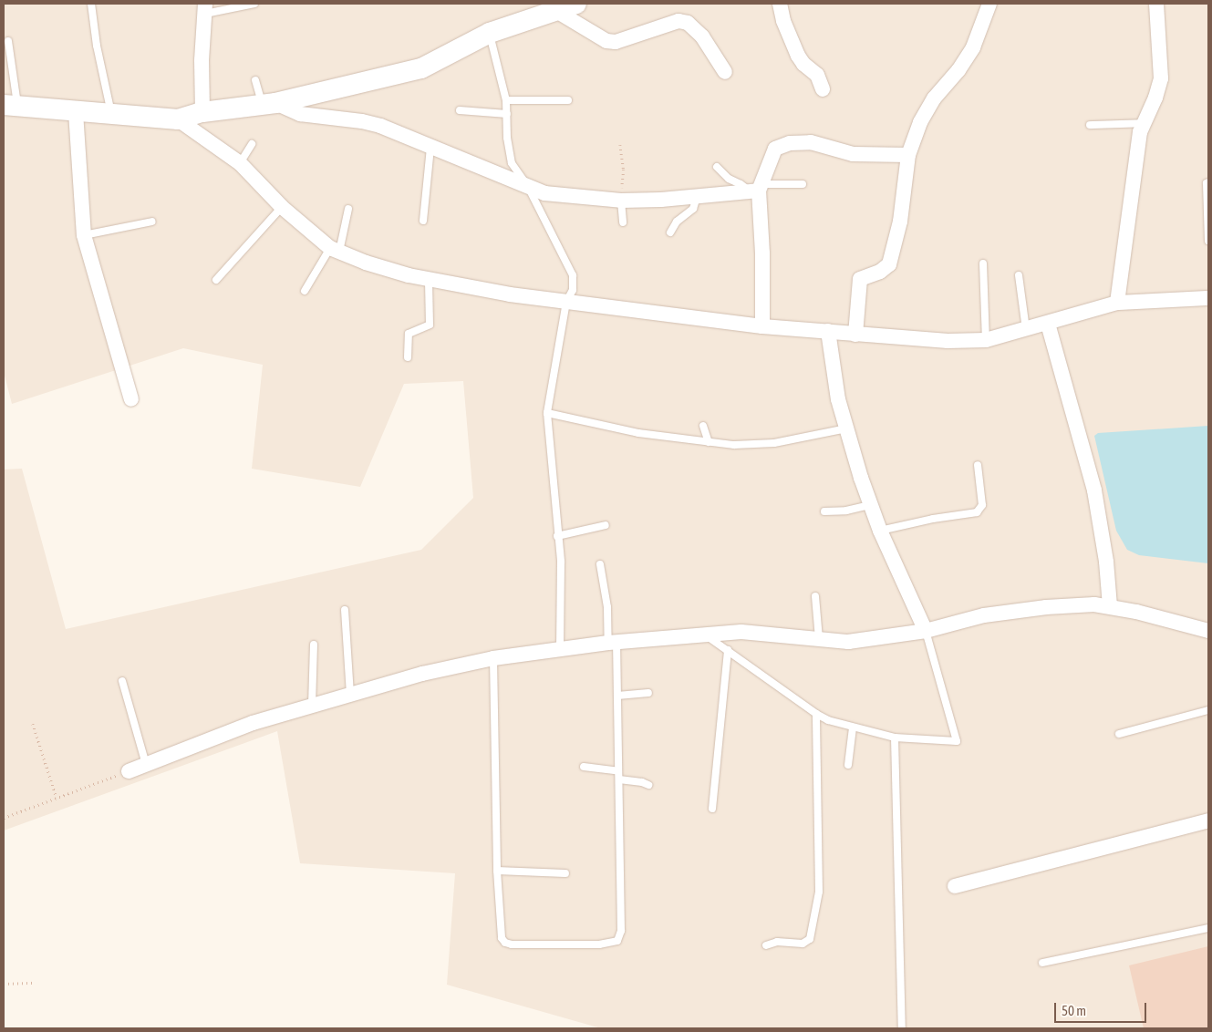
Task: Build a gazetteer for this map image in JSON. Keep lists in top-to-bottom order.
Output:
{
  "scale_bar": "50 m"
}
